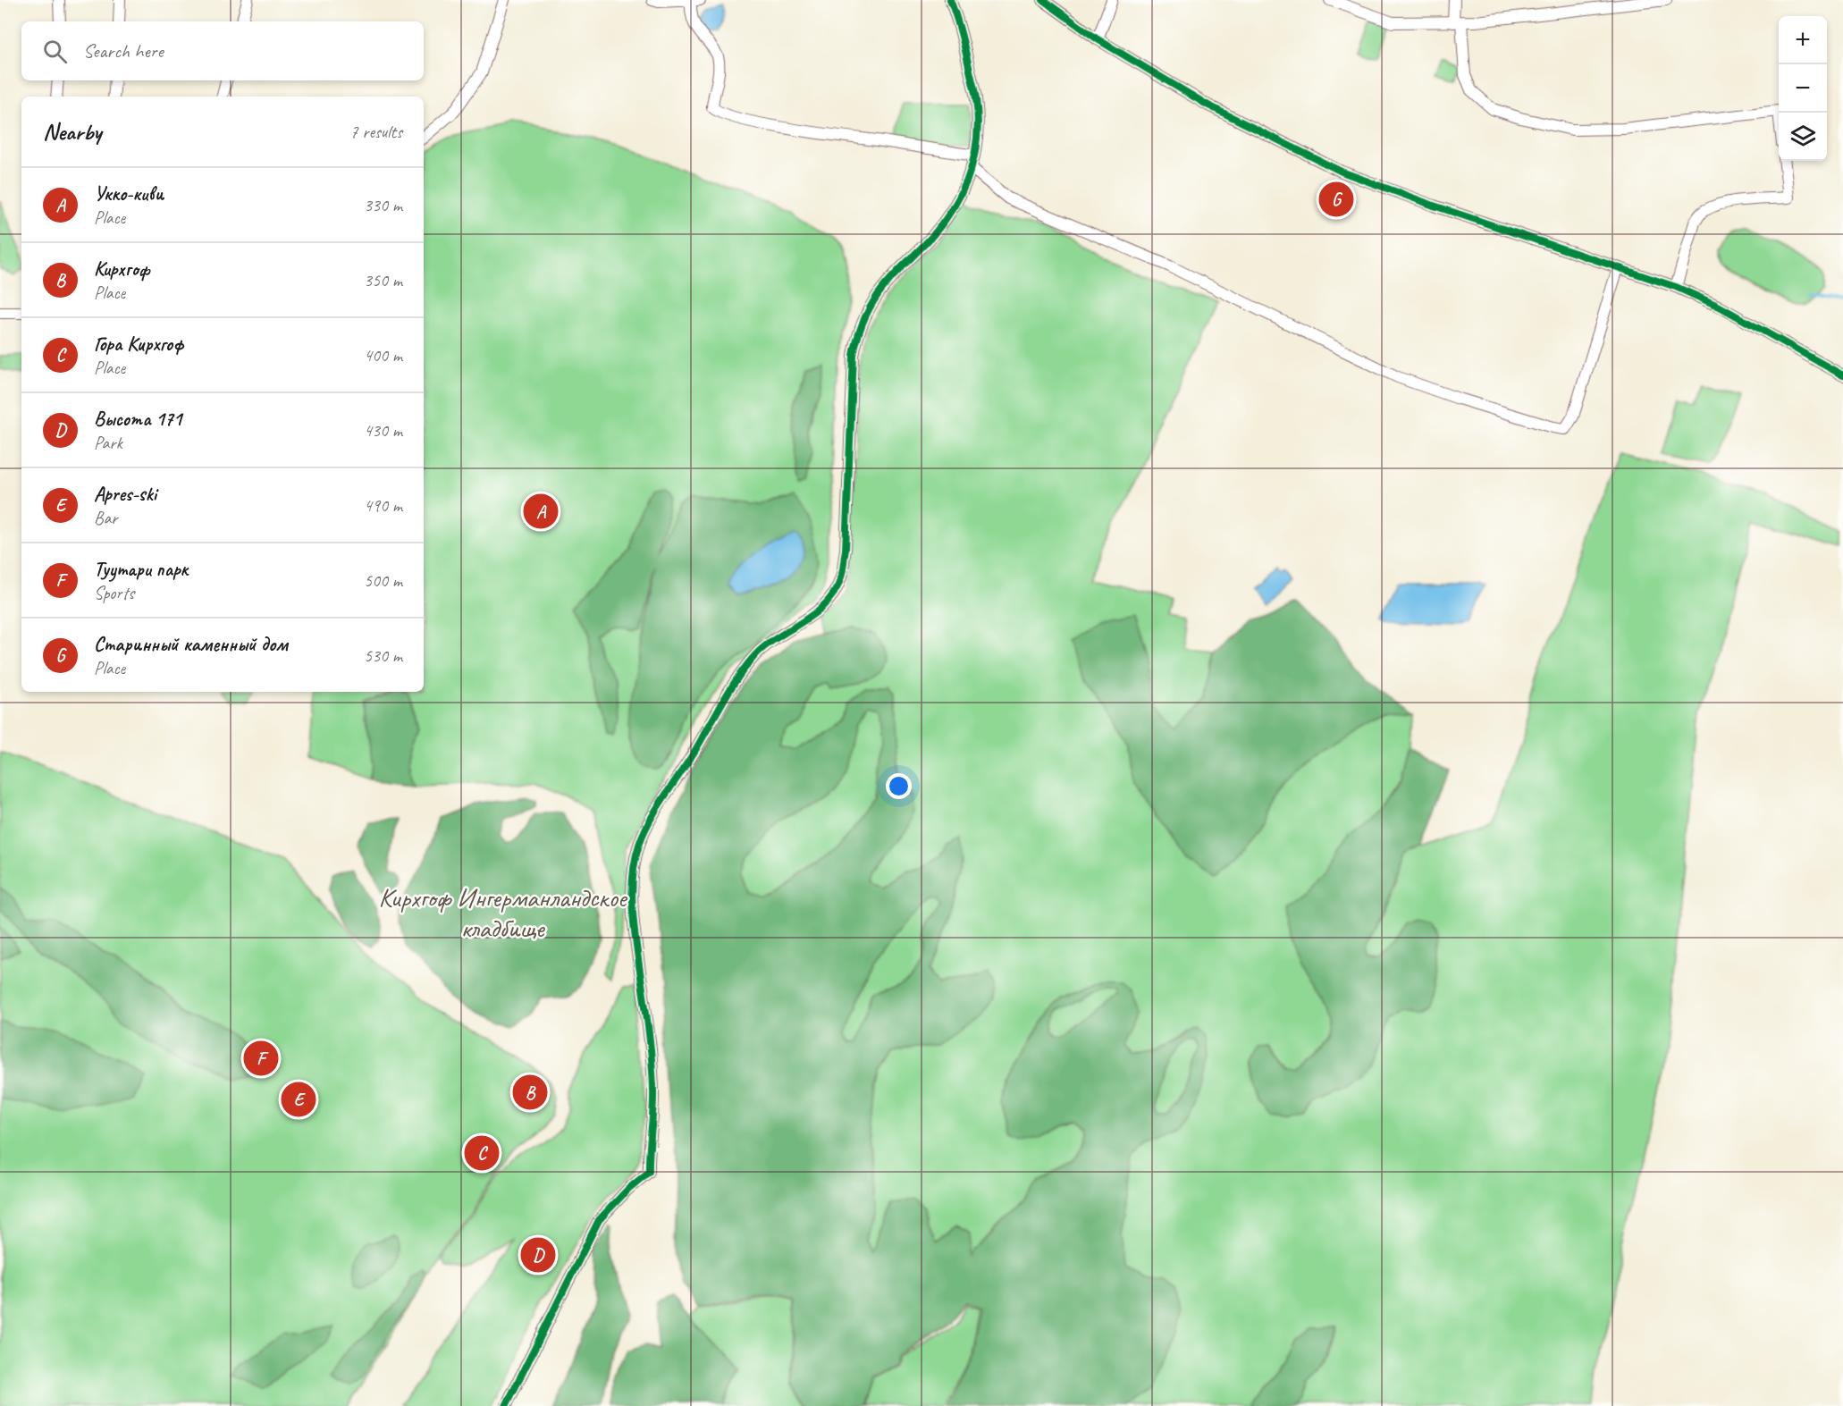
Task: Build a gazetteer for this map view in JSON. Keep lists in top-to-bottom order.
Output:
{
  "parks": ["Кирхгоф Ингерманландское кладбище"],
  "page": {
    "map_buttons": ["+", "−"],
    "search": "Search here",
    "heading": ["Nearby", "7 results"],
    "list": [
      {
        "mark": "A",
        "name": "Укко-киви",
        "note": "Place",
        "value": "330 m"
      },
      {
        "mark": "B",
        "name": "Кирхгоф",
        "note": "Place",
        "value": "350 m"
      },
      {
        "mark": "C",
        "name": "Гора Кирхгоф",
        "note": "Place",
        "value": "400 m"
      },
      {
        "mark": "D",
        "name": "Высота 171",
        "note": "Park",
        "value": "430 m"
      },
      {
        "mark": "E",
        "name": "Apres-ski",
        "note": "Bar",
        "value": "490 m"
      },
      {
        "mark": "F",
        "name": "Туутари парк",
        "note": "Sports",
        "value": "500 m"
      },
      {
        "mark": "G",
        "name": "Старинный каменный дом",
        "note": "Place",
        "value": "530 m"
      }
    ],
    "pins": [
      "G",
      "A",
      "F",
      "B",
      "E",
      "C",
      "D"
    ]
  }
}
